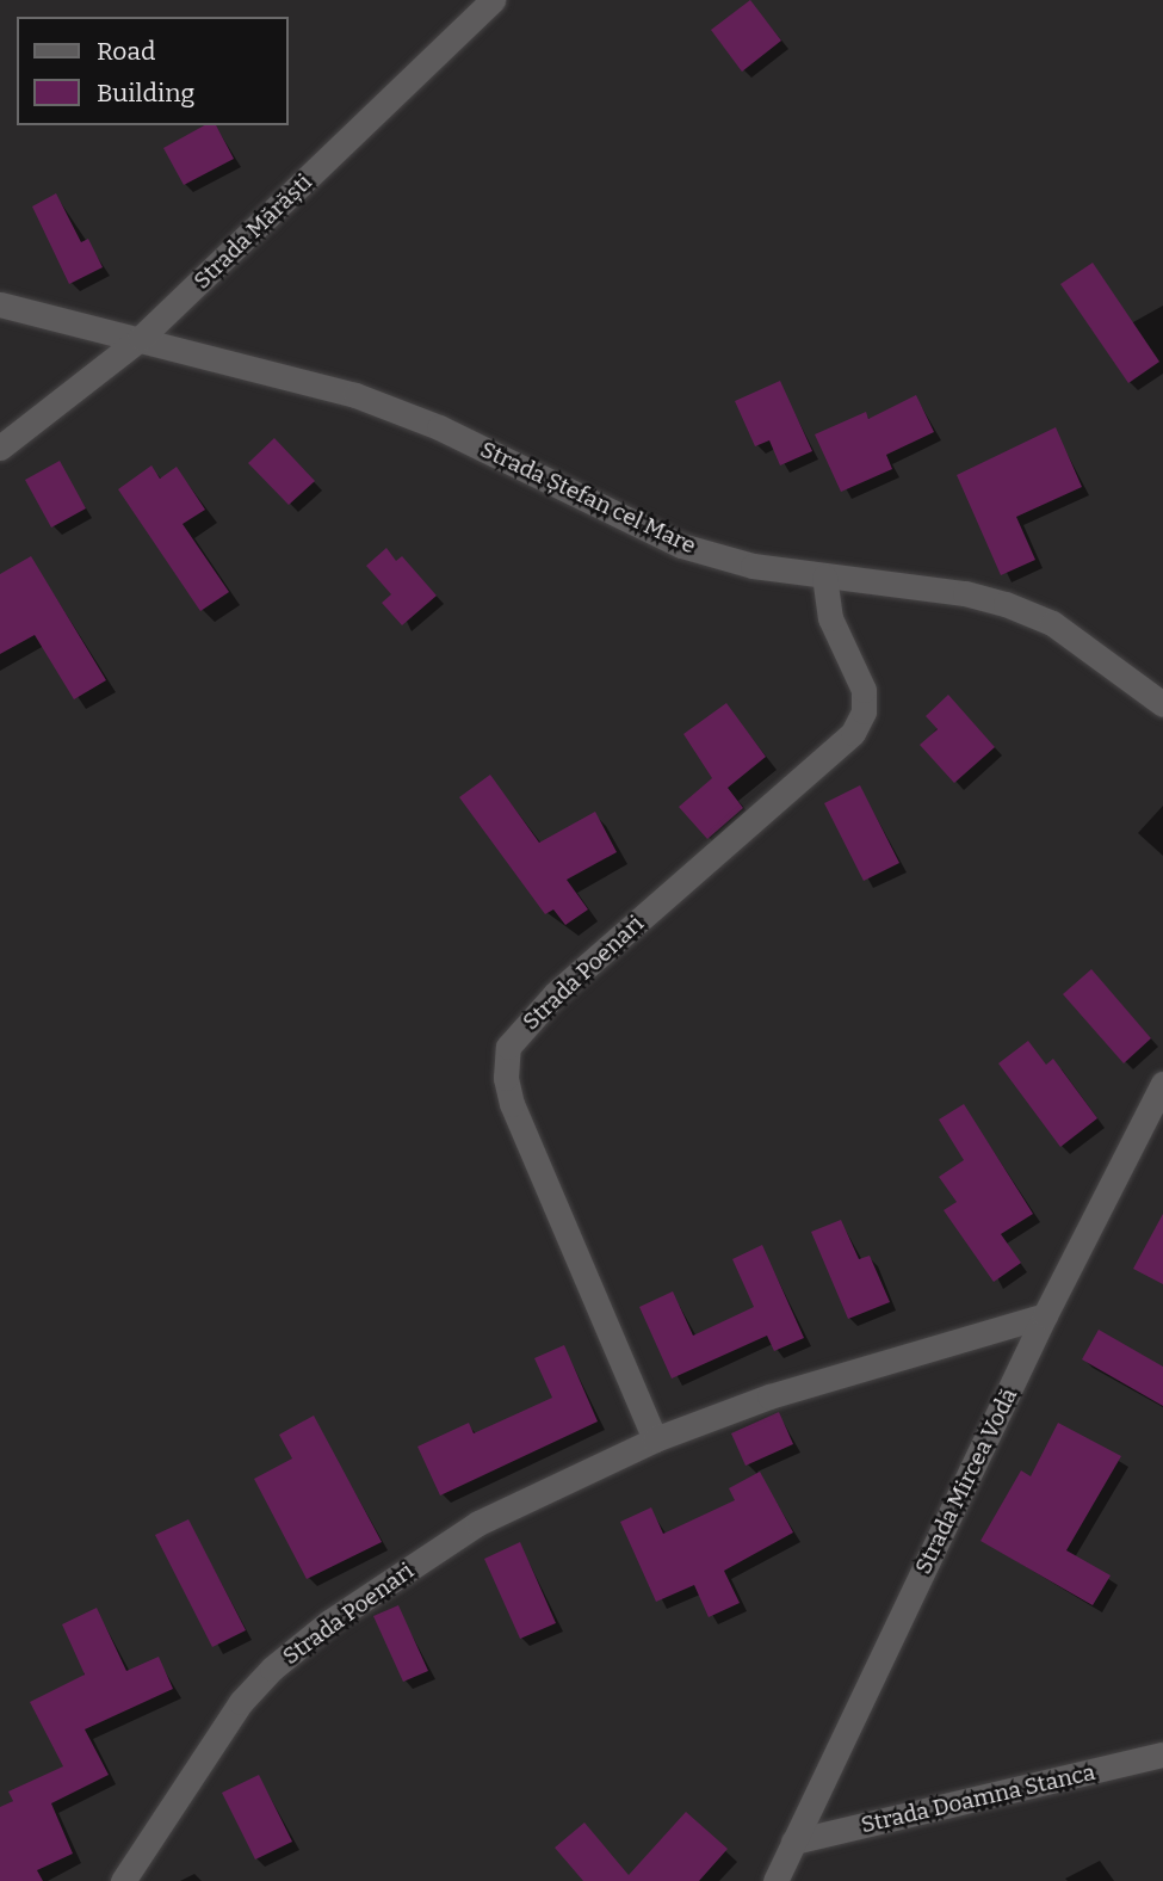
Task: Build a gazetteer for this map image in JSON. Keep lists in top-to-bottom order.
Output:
{
  "streets": {
    "street": [
      "Strada Mărăști",
      "Strada Ștefan cel Mare",
      "Strada Poenari",
      "Strada Mircea Vodă",
      "Strada Doamna Stanca"
    ]
  },
  "crossings": [
    ["Strada Mărăști", "Strada Ștefan cel Mare"],
    ["Strada Ștefan cel Mare", "Strada Poenari"],
    ["Strada Poenari", "Strada Mircea Vodă"],
    ["Strada Mircea Vodă", "Strada Doamna Stanca"]
  ],
  "legend": ["Road", "Building"]
}
